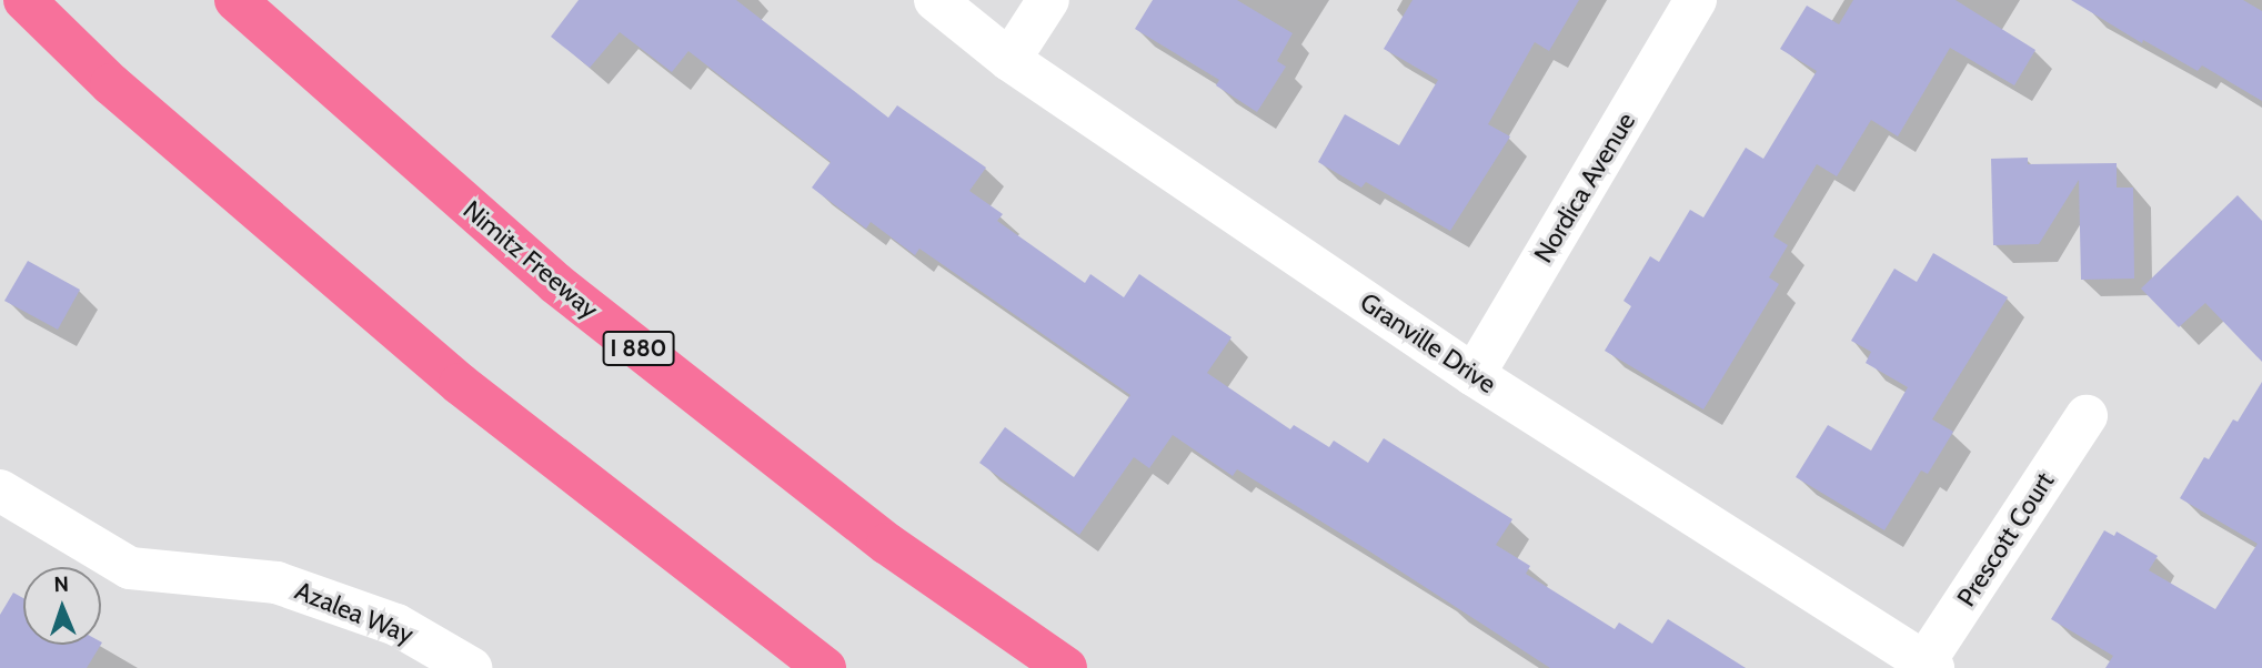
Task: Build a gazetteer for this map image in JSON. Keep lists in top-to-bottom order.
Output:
{
  "streets": {
    "highway": ["Nimitz Freeway", "I 880"],
    "street": [
      "Nordica Avenue",
      "Granville Drive",
      "Prescott Court",
      "Azalea Way"
    ]
  },
  "crossings": [
    ["Nordica Avenue", "Granville Drive"],
    ["Granville Drive", "Prescott Court"]
  ],
  "north": "top"
}
